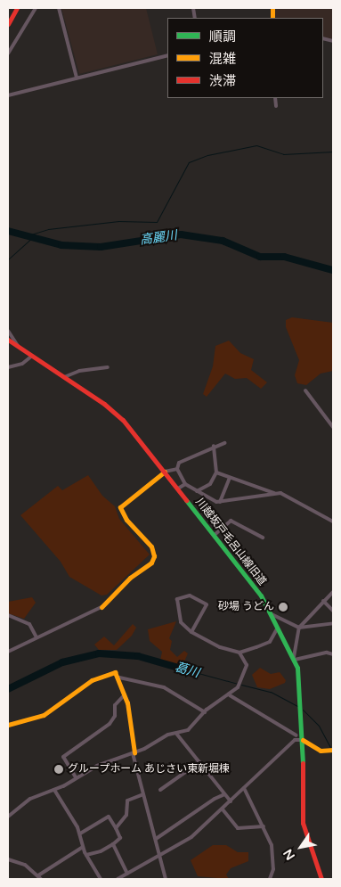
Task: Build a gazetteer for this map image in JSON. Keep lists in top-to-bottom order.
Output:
{
  "streets": {
    "main road": ["川越坂戸毛呂山線旧道"]
  },
  "water": ["高麗川", "葛川"],
  "places": ["砂場 うどん", "グループホーム あじさい東新堀棟"],
  "legend": ["順調", "混雑", "渋滞"],
  "north": "bottom left"
}
